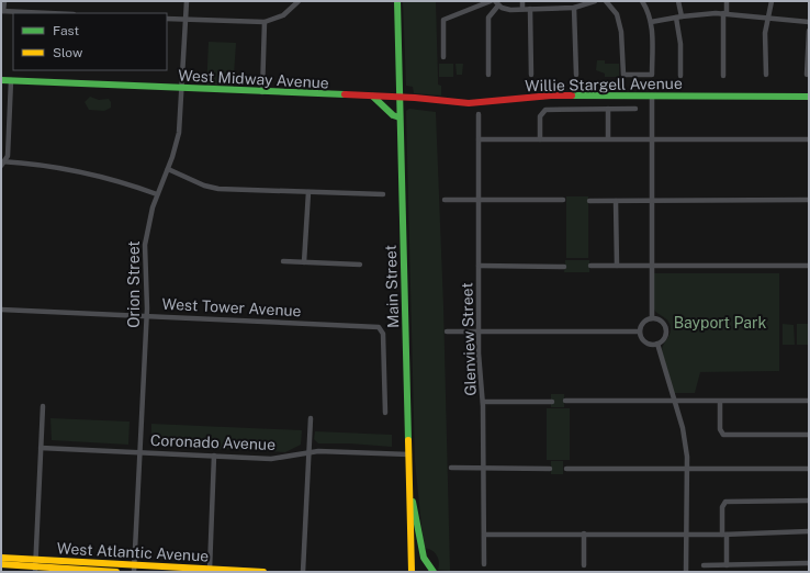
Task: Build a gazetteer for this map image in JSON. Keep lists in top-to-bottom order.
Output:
{
  "streets": {
    "street": [
      "West Midway Avenue",
      "Willie Stargell Avenue",
      "Orion Street",
      "Main Street",
      "West Tower Avenue",
      "Glenview Street",
      "Coronado Avenue",
      "West Atlantic Avenue"
    ]
  },
  "crossings": [
    ["West Midway Avenue", "Willie Stargell Avenue"],
    ["West Midway Avenue", "Orion Street"],
    ["West Midway Avenue", "Main Street"],
    ["Willie Stargell Avenue", "Main Street"],
    ["Orion Street", "West Tower Avenue"],
    ["Orion Street", "Coronado Avenue"],
    ["Orion Street", "West Atlantic Avenue"],
    ["Main Street", "Coronado Avenue"]
  ],
  "parks": ["Bayport Park"],
  "legend": ["Fast", "Slow"]
}
